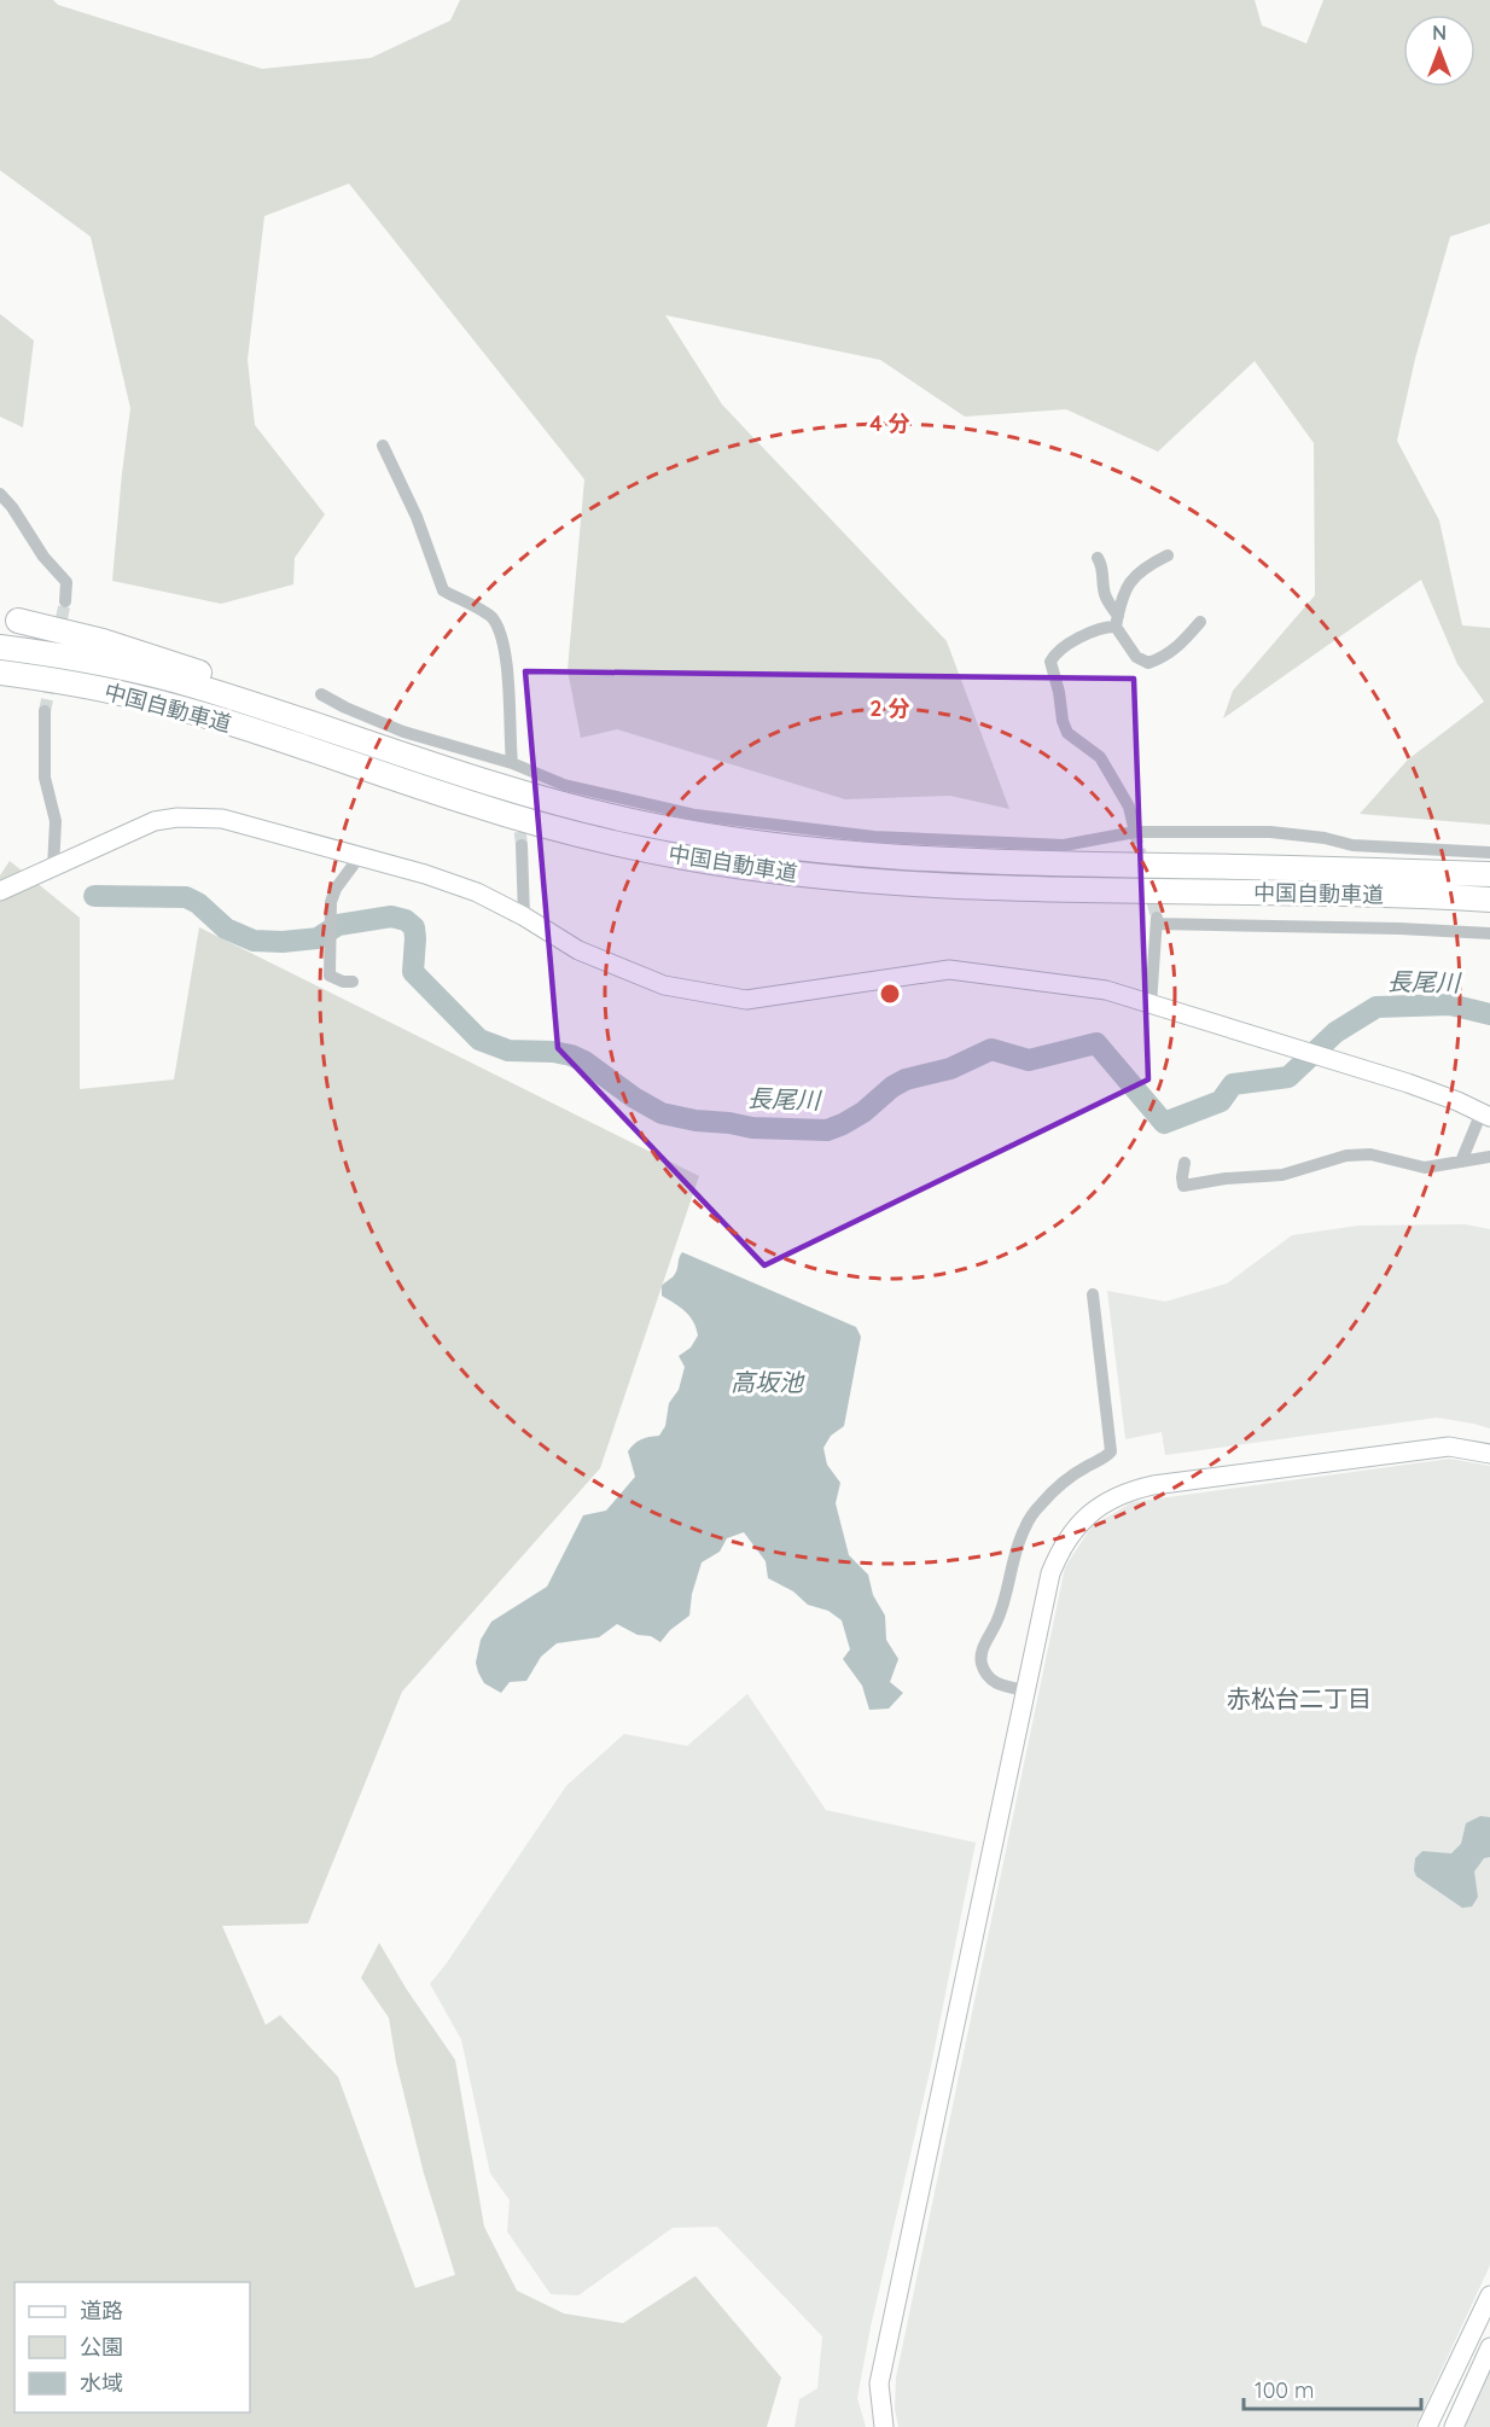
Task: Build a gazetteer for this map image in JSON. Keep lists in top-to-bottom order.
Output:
{
  "streets": {
    "highway": ["中国自動車道"]
  },
  "districts": ["赤松台二丁目"],
  "water": ["長尾川", "高坂池"],
  "legend": ["道路", "公園", "水域"],
  "scale_bar": "100 m",
  "north": "top",
  "rings": ["4 分", "2 分"]
}
